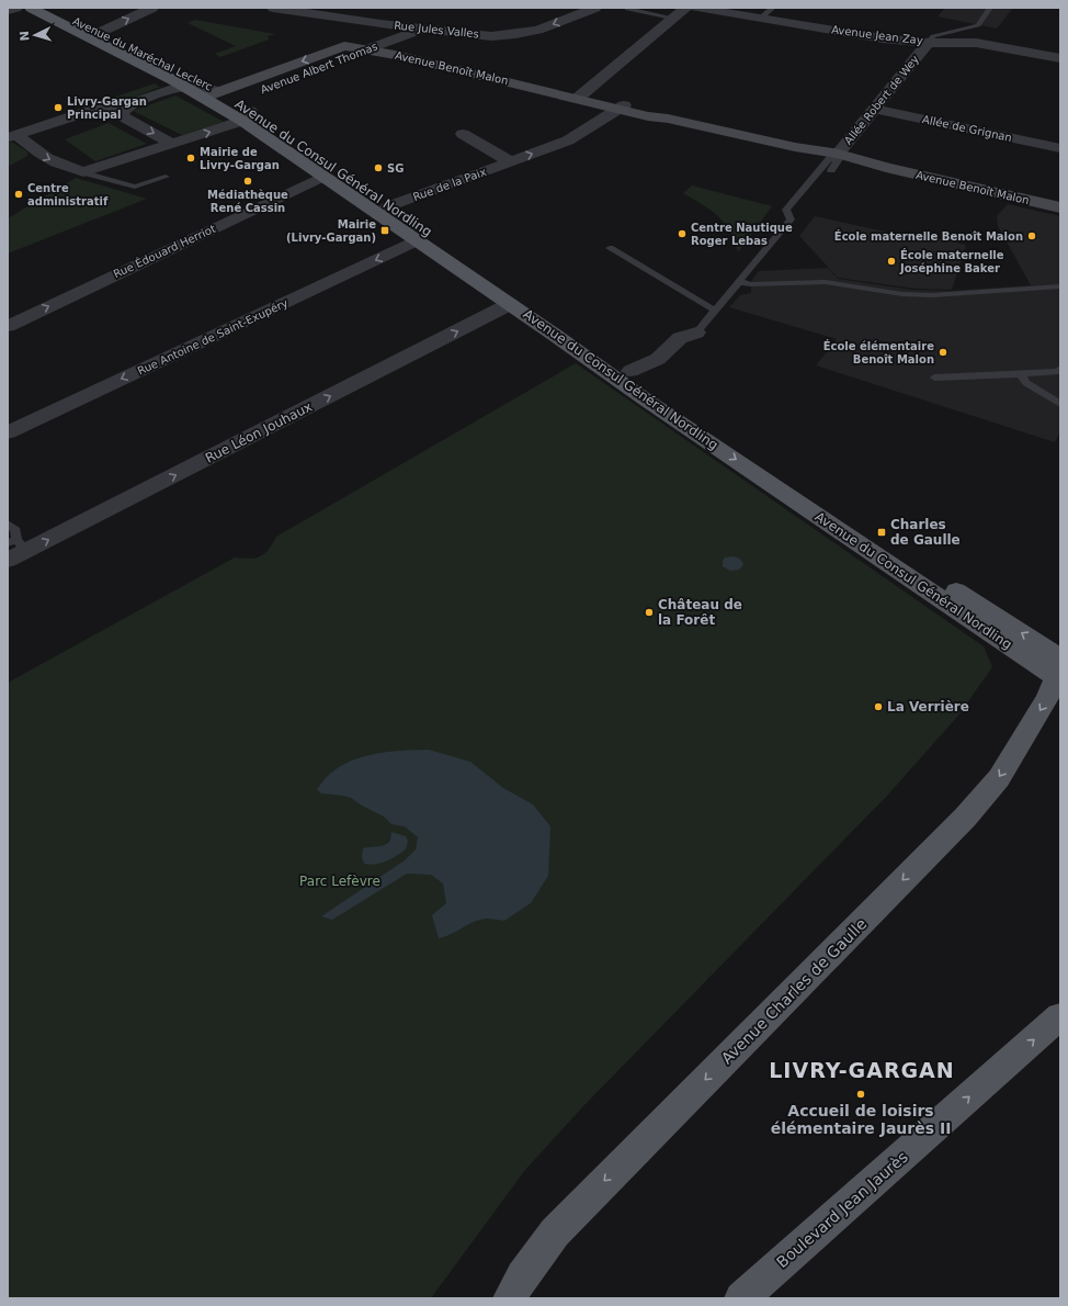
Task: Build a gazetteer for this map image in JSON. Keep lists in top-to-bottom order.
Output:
{
  "streets": {
    "main road": [
      "Avenue du Maréchal Leclerc",
      "Avenue Albert Thomas",
      "Avenue Benoît Malon",
      "Avenue du Consul Général Nordling",
      "Avenue Charles de Gaulle",
      "Boulevard Jean Jaurès"
    ],
    "street": [
      "Rue Jules Valles",
      "Avenue Jean Zay",
      "Allée Robert de Wey",
      "Allée de Grignan",
      "Rue de la Paix",
      "Rue Édouard Herriot",
      "Rue Antoine de Saint-Exupéry",
      "Rue Léon Jouhaux"
    ]
  },
  "crossings": [
    ["Rue Jules Valles", "Avenue Albert Thomas"],
    ["Avenue Jean Zay", "Allée Robert de Wey"],
    ["Avenue du Maréchal Leclerc", "Avenue Albert Thomas"],
    ["Avenue du Maréchal Leclerc", "Avenue du Consul Général Nordling"],
    ["Avenue Albert Thomas", "Avenue Benoît Malon"],
    ["Avenue Albert Thomas", "Avenue du Consul Général Nordling"],
    ["Avenue Benoît Malon", "Allée Robert de Wey"],
    ["Avenue Benoît Malon", "Rue de la Paix"],
    ["Allée Robert de Wey", "Allée de Grignan"],
    ["Avenue du Consul Général Nordling", "Rue de la Paix"],
    ["Avenue du Consul Général Nordling", "Rue Édouard Herriot"],
    ["Avenue du Consul Général Nordling", "Rue Antoine de Saint-Exupéry"],
    ["Avenue du Consul Général Nordling", "Rue Léon Jouhaux"],
    ["Avenue du Consul Général Nordling", "Avenue Charles de Gaulle"]
  ],
  "one_way": [
    "Rue Jules Valles",
    "Avenue Albert Thomas",
    "Rue de la Paix",
    "Rue Léon Jouhaux",
    "Avenue Charles de Gaulle",
    "Boulevard Jean Jaurès"
  ],
  "districts": ["LIVRY-GARGAN"],
  "parks": ["Parc Lefèvre"],
  "places": {
    "other": [
      "Livry-Gargan Principal",
      "Mairie de Livry-Gargan",
      "SG",
      "Médiathèque René Cassin",
      "Centre administratif",
      "Centre Nautique Roger Lebas",
      "École maternelle Benoît Malon",
      "École maternelle Joséphine Baker",
      "École élémentaire Benoît Malon",
      "Château de la Forêt",
      "La Verrière",
      "Accueil de loisirs élémentaire Jaurès II"
    ],
    "transit": ["Mairie (Livry-Gargan)", "Charles de Gaulle"]
  },
  "north": "left"
}
